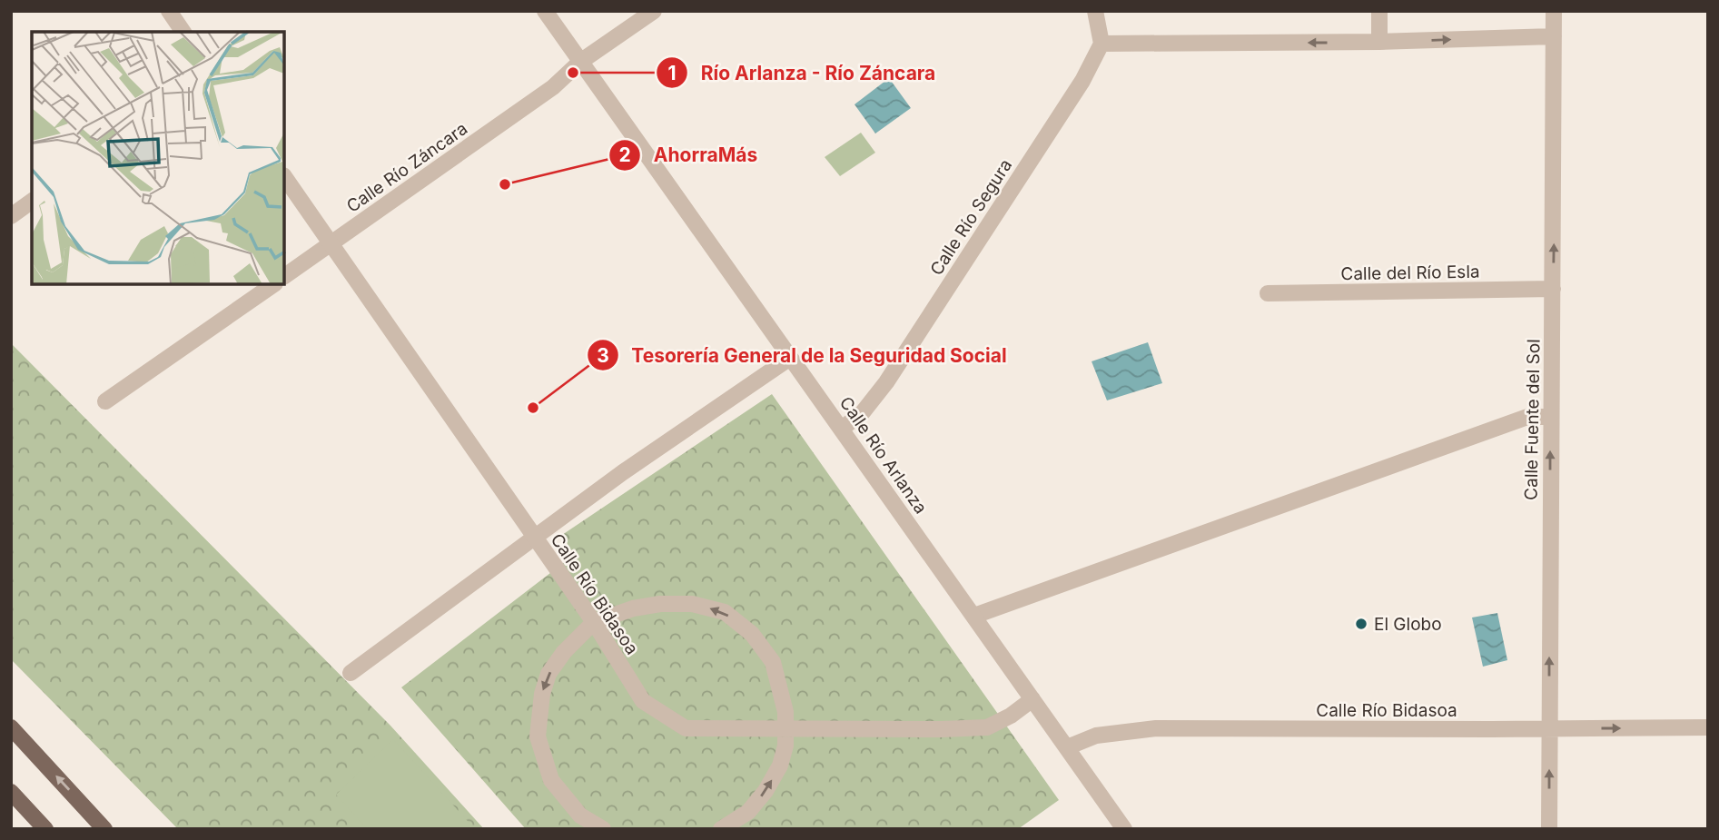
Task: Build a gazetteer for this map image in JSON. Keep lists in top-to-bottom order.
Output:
{
  "streets": {
    "street": [
      "Calle Río Záncara",
      "Calle Río Segura",
      "Calle del Río Esla",
      "Calle Fuente del Sol",
      "Calle Río Arlanza",
      "Calle Río Bidasoa"
    ]
  },
  "crossings": [
    ["Calle Río Záncara", "Calle Río Arlanza"],
    ["Calle Río Záncara", "Calle Río Bidasoa"],
    ["Calle Río Segura", "Calle Río Arlanza"],
    ["Calle del Río Esla", "Calle Fuente del Sol"],
    ["Calle Fuente del Sol", "Calle Río Bidasoa"],
    ["Calle Río Arlanza", "Calle Río Bidasoa"]
  ],
  "one_way": ["Calle Fuente del Sol"],
  "places": [
    "Río Arlanza - Río Záncara",
    "AhorraMás",
    "Tesorería General de la Seguridad Social",
    "El Globo"
  ]
}
